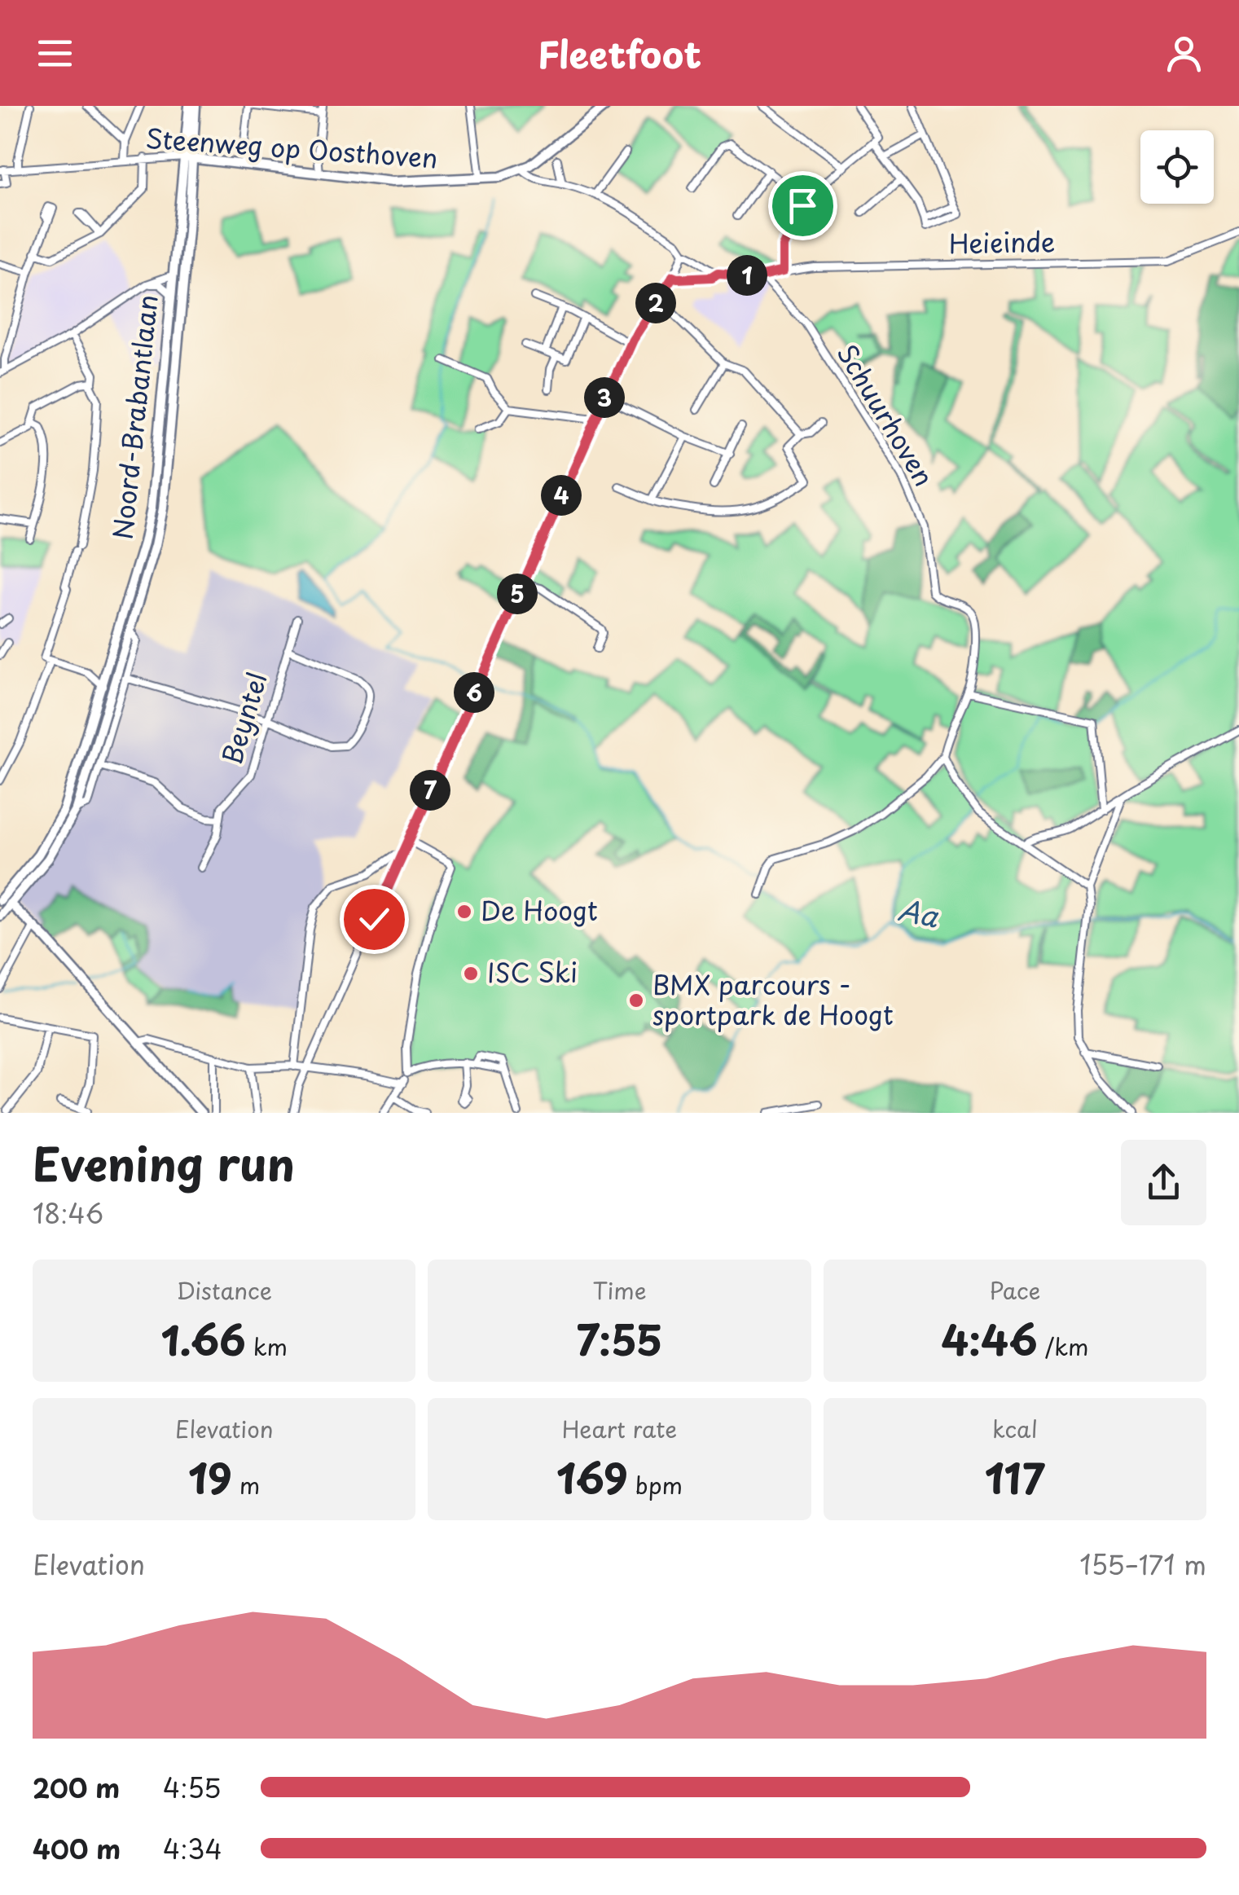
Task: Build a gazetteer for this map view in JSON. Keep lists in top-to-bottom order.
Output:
{
  "streets": {
    "main road": ["Steenweg op Oosthoven", "Noord-Brabantlaan"],
    "street": ["Heieinde", "Schuurhoven", "Beyntel"]
  },
  "crossings": [
    ["Steenweg op Oosthoven", "Noord-Brabantlaan"],
    ["Heieinde", "Schuurhoven"]
  ],
  "water": ["Aa"],
  "places": ["De Hoogt", "ISC Ski", "BMX parcours - sportpark de Hoogt"],
  "page": {
    "header": "Fleetfoot",
    "pins": [
      "1",
      "2",
      "3",
      "4",
      "5",
      "6",
      "7"
    ],
    "heading": ["Evening run", "18:46"],
    "stats": [
      ["Distance", "1.66 km"],
      ["Time", "7:55"],
      ["Pace", "4:46 /km"],
      ["Elevation", "19 m"],
      ["Heart rate", "169 bpm"],
      ["kcal", "117"]
    ],
    "chart": ["Elevation", "155–171 m"],
    "list": [
      {
        "name": "200 m",
        "note": "4:55"
      },
      {
        "name": "400 m",
        "note": "4:34"
      }
    ]
  }
}
